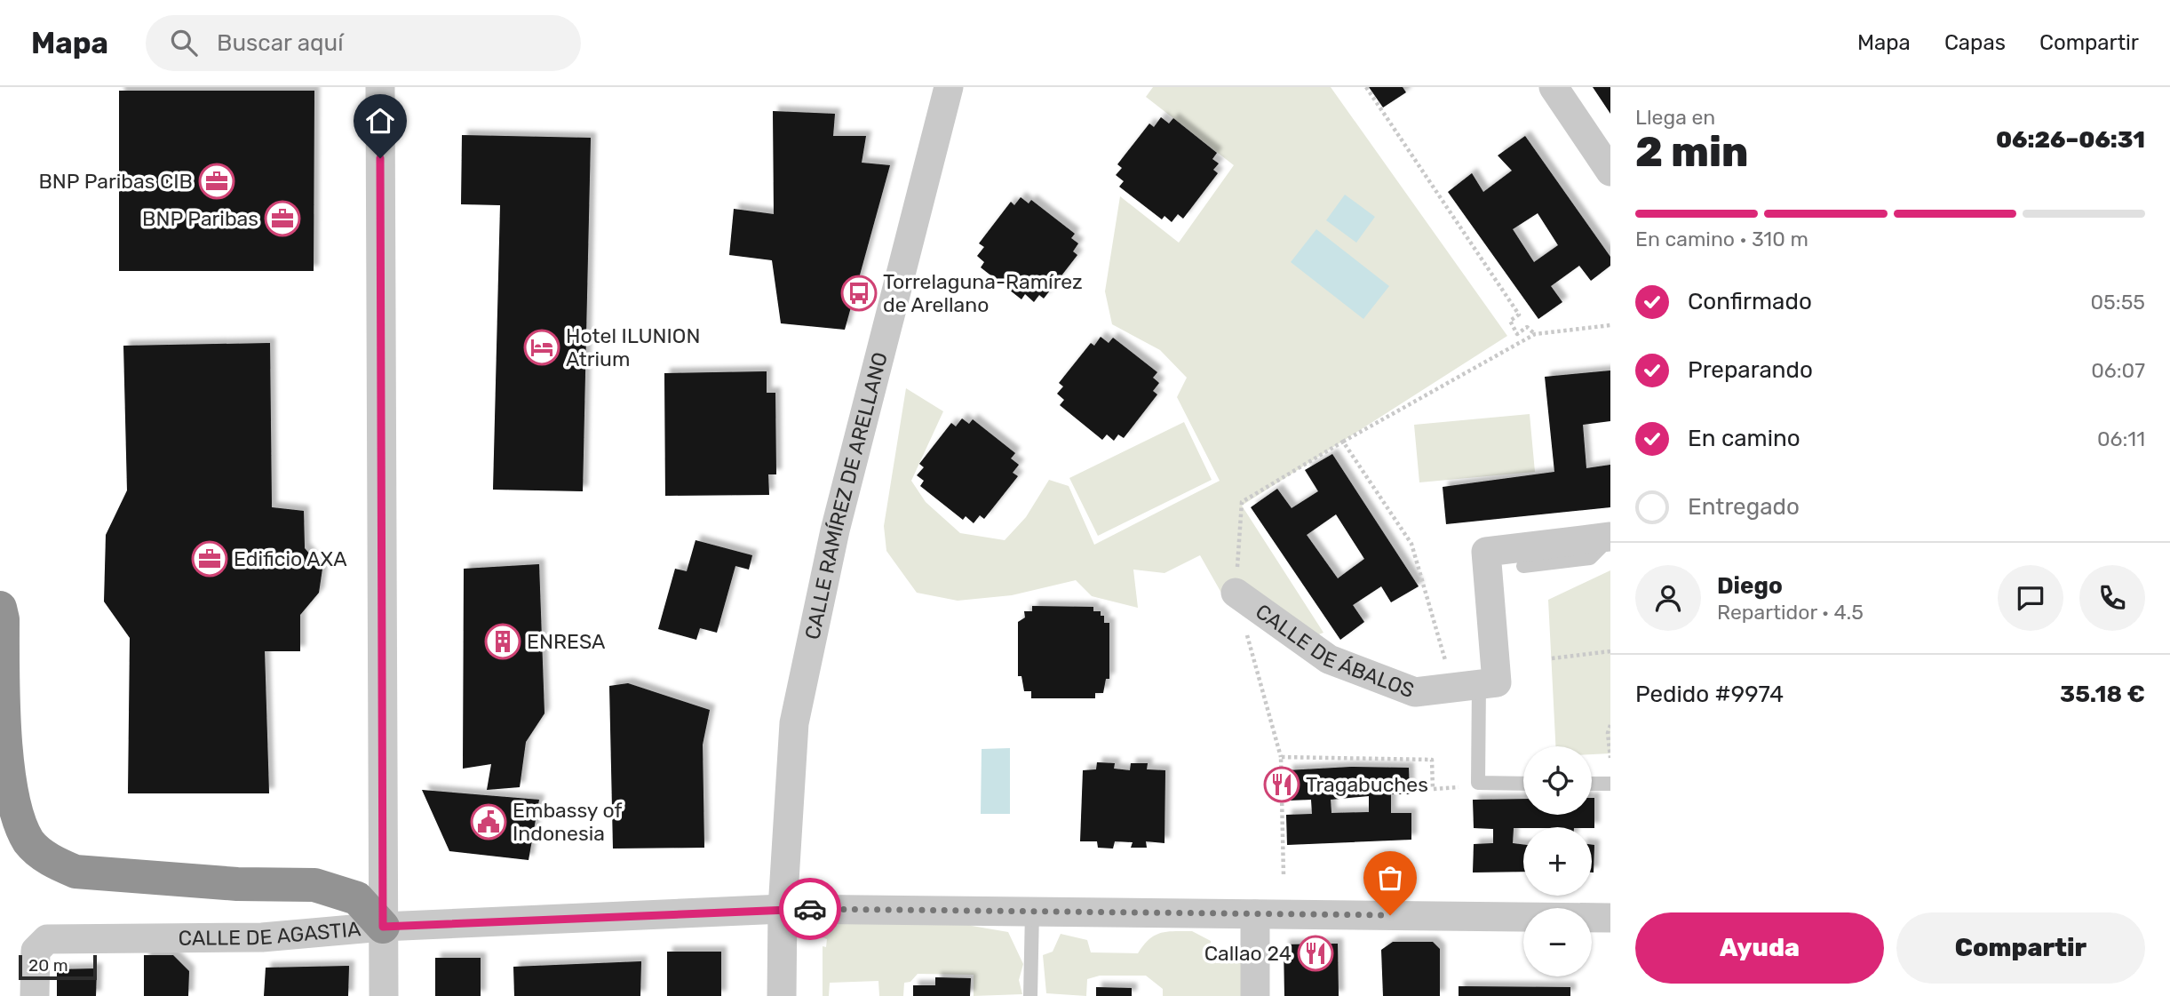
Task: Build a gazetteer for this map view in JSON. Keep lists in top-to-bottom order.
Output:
{
  "streets": {
    "street": ["CALLE RAMÍREZ DE ARELLANO", "CALLE DE ÁBALOS", "CALLE DE AGASTIA"]
  },
  "crossings": [
    ["CALLE RAMÍREZ DE ARELLANO", "CALLE DE AGASTIA"]
  ],
  "places": {
    "office": ["BNP Paribas CIB", "BNP Paribas", "Edificio AXA"],
    "bus stop": ["Torrelaguna-Ramírez de Arellano"],
    "hotel": ["Hotel ILUNION Atrium"],
    "building": ["ENRESA"],
    "restaurant": ["Tragabuches", "Callao 24"],
    "public building": ["Embassy of Indonesia"]
  },
  "scale_bar": "20 m",
  "page": {
    "header": "Mapa",
    "search": "Buscar aquí",
    "nav": ["Mapa", "Capas", "Compartir"],
    "heading": ["2 min", "Llega en", "06:26–06:31"],
    "panel": [
      "Diego",
      "Repartidor · 4.5",
      "Pedido #9974",
      "35.18 €"
    ],
    "bar": "En camino · 310 m",
    "list": [
      ["Confirmado", "05:55"],
      ["Preparando", "06:07"],
      ["En camino", "06:11"],
      "Entregado"
    ],
    "map_buttons": ["+", "−"],
    "buttons": ["Ayuda", "Compartir"],
    "scale": "20 m"
  }
}
